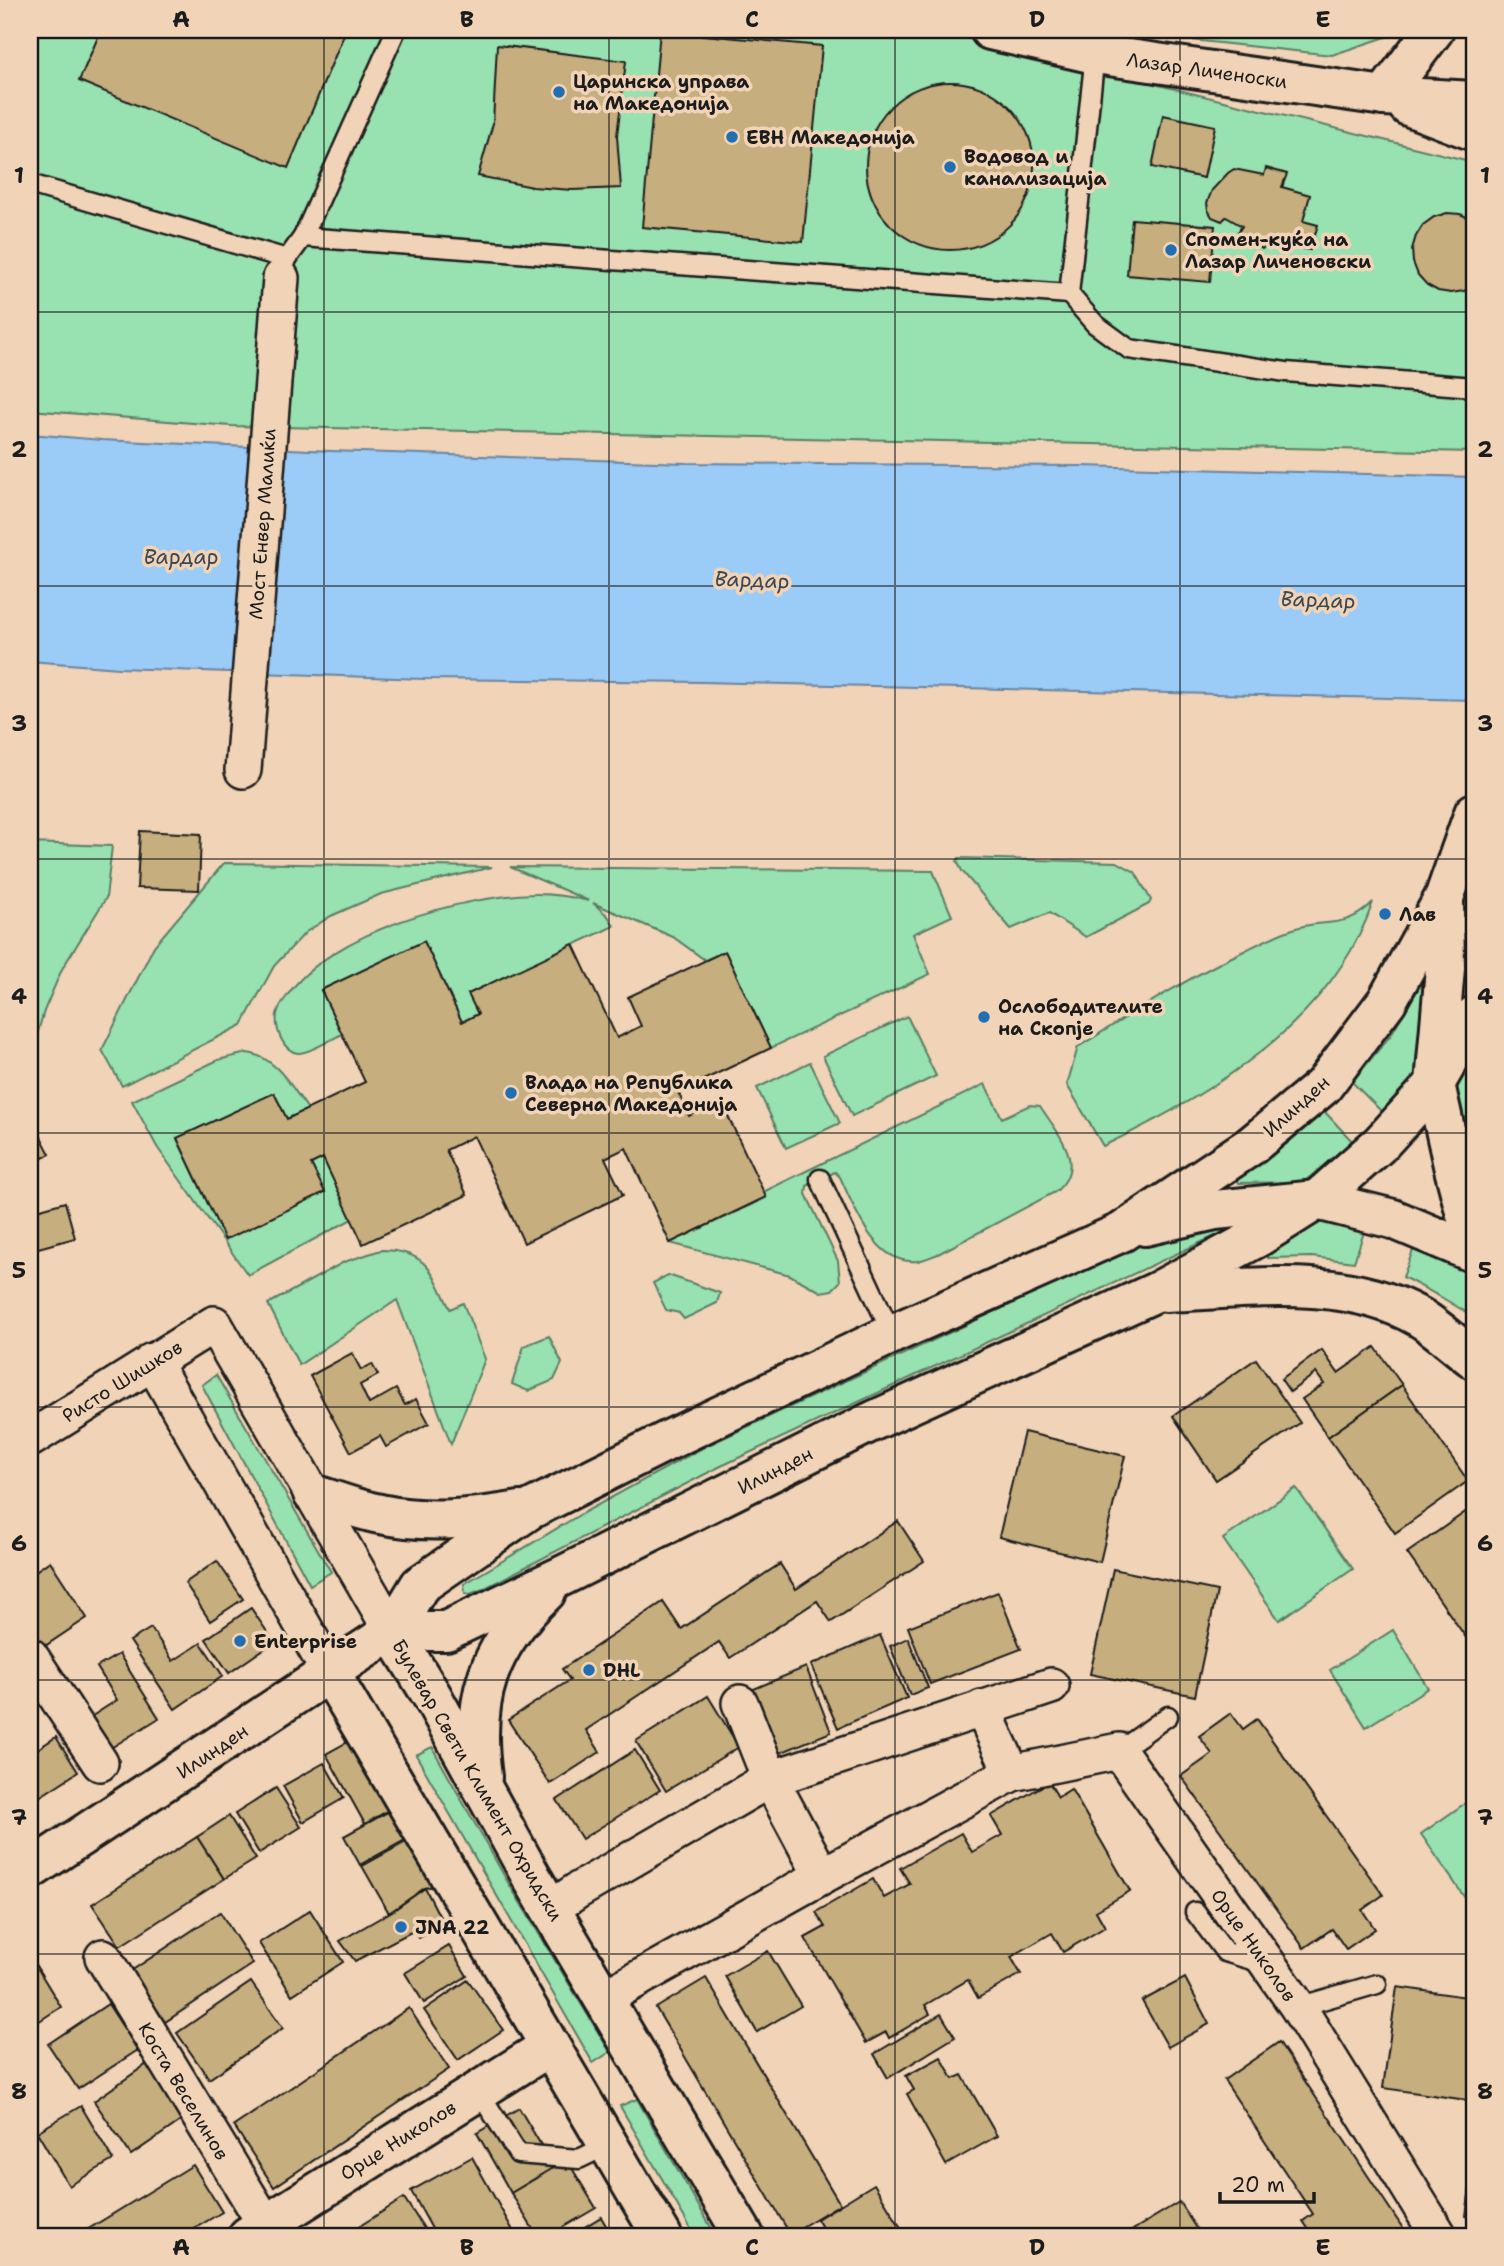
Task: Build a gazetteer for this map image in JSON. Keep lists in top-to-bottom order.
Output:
{
  "streets": {
    "street": [
      "Лазар Личеноски",
      "Мост Енвер Малиќи",
      "Илинден",
      "Ристо Шишков",
      "Булевар Свети Климент Охридски",
      "Орце Николов",
      "Коста Веселинов"
    ]
  },
  "crossings": [
    ["Илинден", "Булевар Свети Климент Охридски"],
    ["Ристо Шишков", "Булевар Свети Климент Охридски"],
    ["Орце Николов", "Коста Веселинов"]
  ],
  "water": ["Вардар"],
  "places": [
    "Царинска управа на Македонија",
    "ЕВН Македонија",
    "Водовод и канализација",
    "Спомен-куќа на Лазар Личеновски",
    "Лав",
    "Ослободителите на Скопје",
    "Влада на Република Северна Македонија",
    "Enterprise",
    "DHL",
    "JNA 22"
  ],
  "scale_bar": "20 m",
  "grid": {
    "columns": [
      "A",
      "B",
      "C",
      "D",
      "E"
    ],
    "rows": [
      "1",
      "2",
      "3",
      "4",
      "5",
      "6",
      "7",
      "8"
    ]
  }
}
